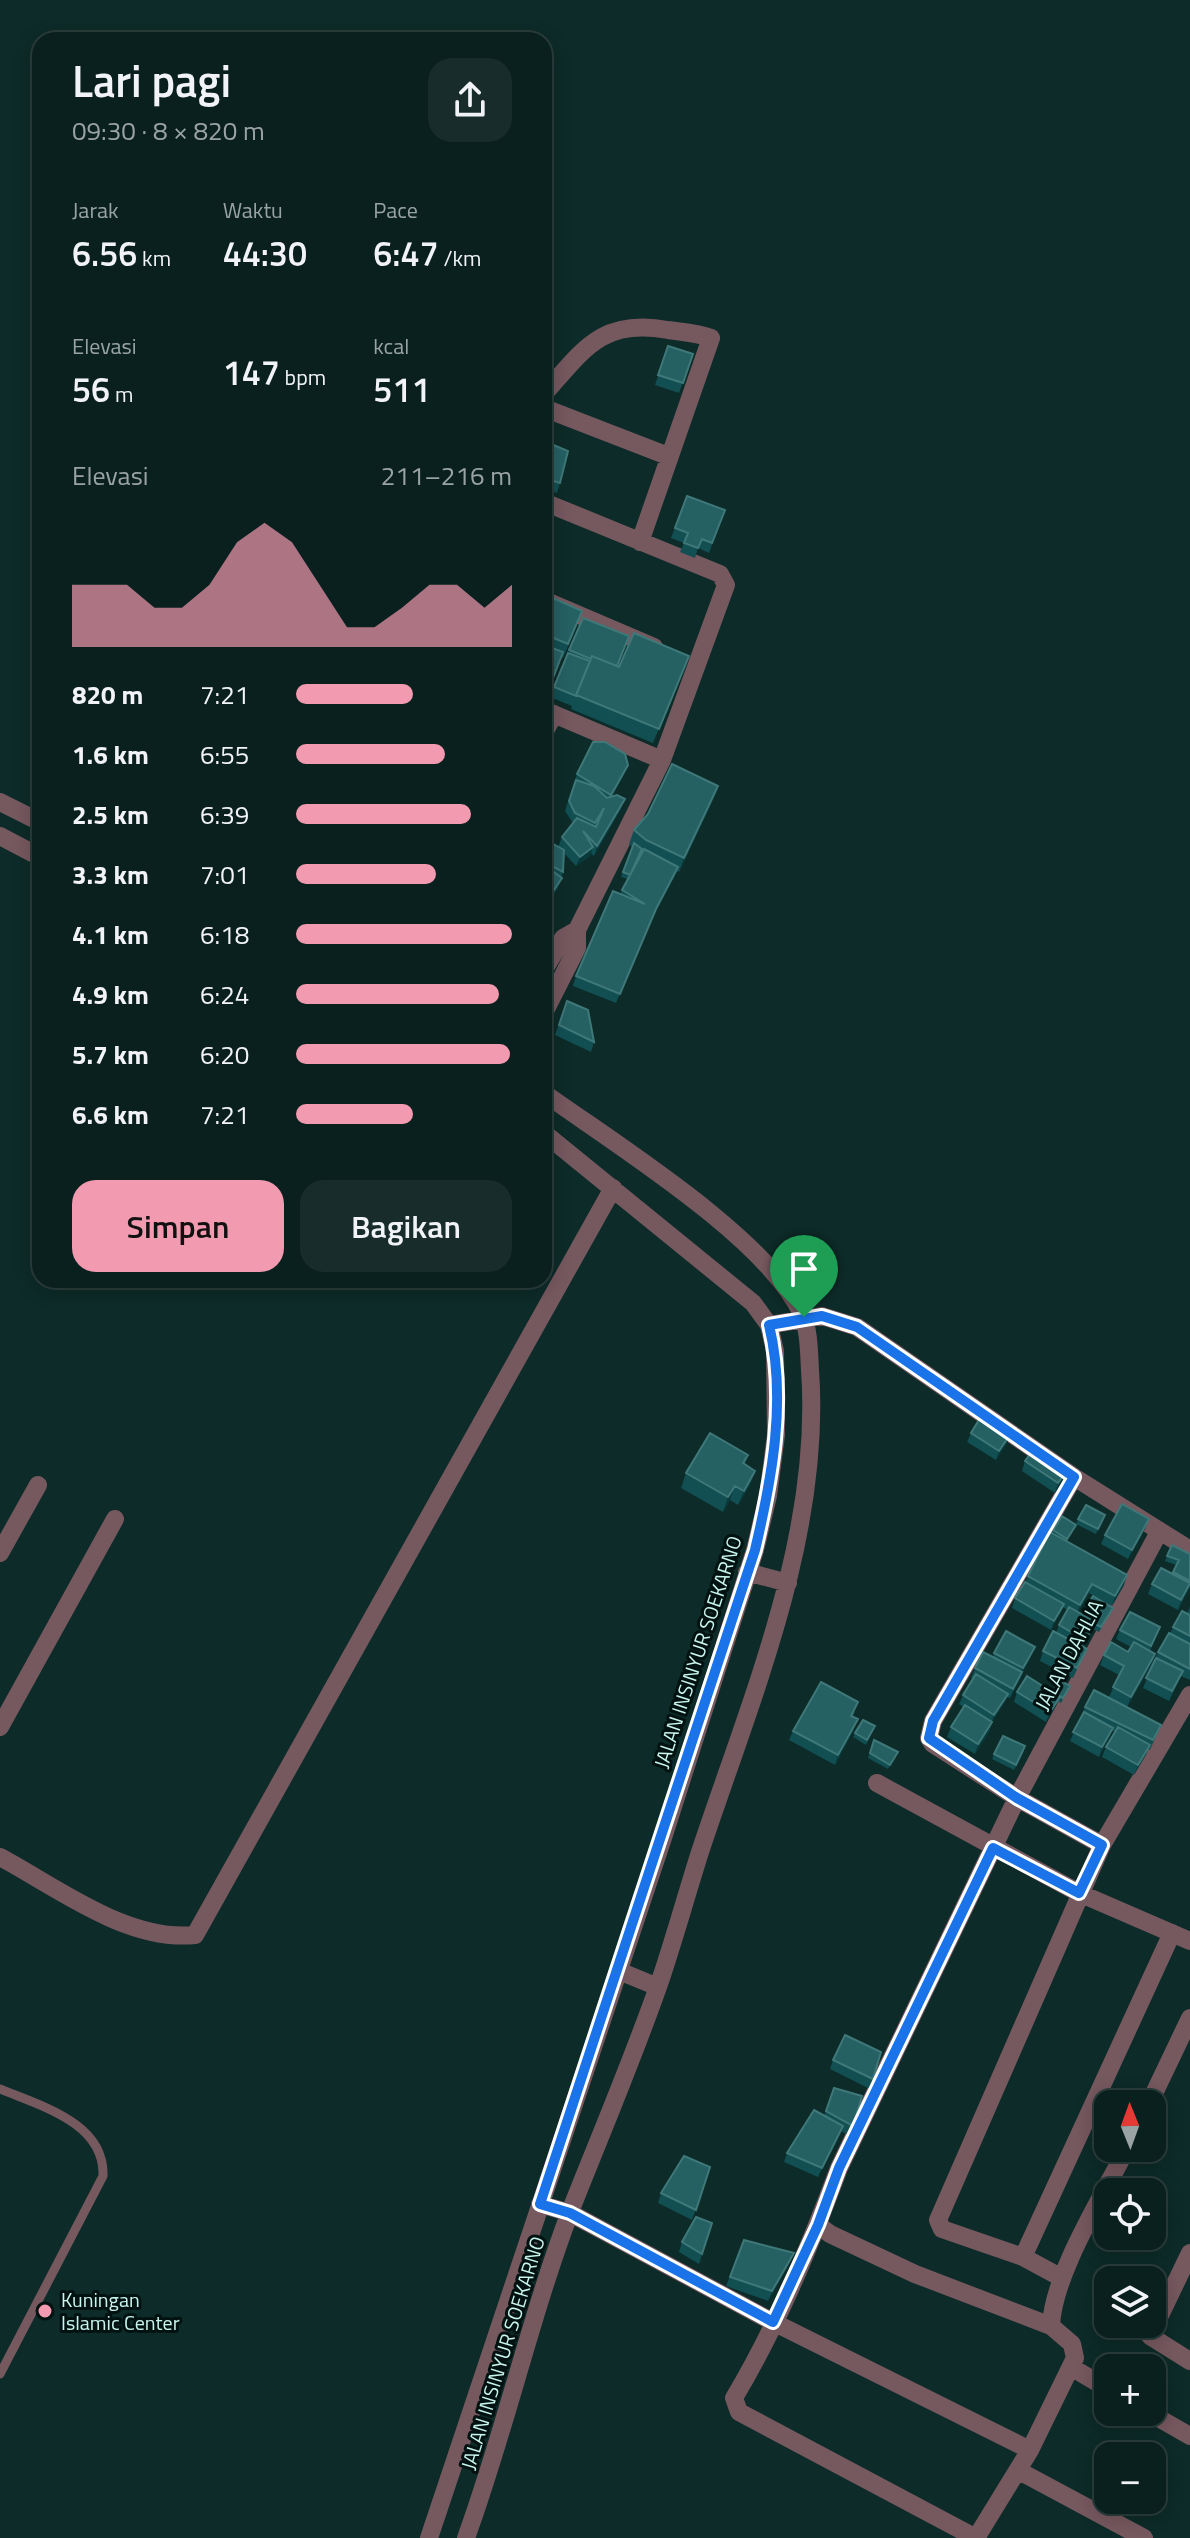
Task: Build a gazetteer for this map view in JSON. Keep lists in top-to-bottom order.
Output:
{
  "streets": {
    "street": ["JALAN INSINYUR SOEKARNO", "JALAN DAHLIA"]
  },
  "places": ["Kuningan Islamic Center"],
  "north": "top",
  "page": {
    "heading": ["Lari pagi", "09:30 · 8 × 820 m"],
    "stats": [
      ["Jarak", "6.56 km"],
      ["Waktu", "44:30"],
      ["Pace", "6:47 /km"],
      ["Elevasi", "56 m"],
      ["147 bpm"],
      ["kcal", "511"]
    ],
    "chart": ["Elevasi", "211–216 m"],
    "list": [
      {
        "name": "820 m",
        "note": "7:21"
      },
      {
        "name": "1.6 km",
        "note": "6:55"
      },
      {
        "name": "2.5 km",
        "note": "6:39"
      },
      {
        "name": "3.3 km",
        "note": "7:01"
      },
      {
        "name": "4.1 km",
        "note": "6:18"
      },
      {
        "name": "4.9 km",
        "note": "6:24"
      },
      {
        "name": "5.7 km",
        "note": "6:20"
      },
      {
        "name": "6.6 km",
        "note": "7:21"
      }
    ],
    "buttons": ["Simpan", "Bagikan"],
    "map_buttons": ["+", "−"]
  }
}
